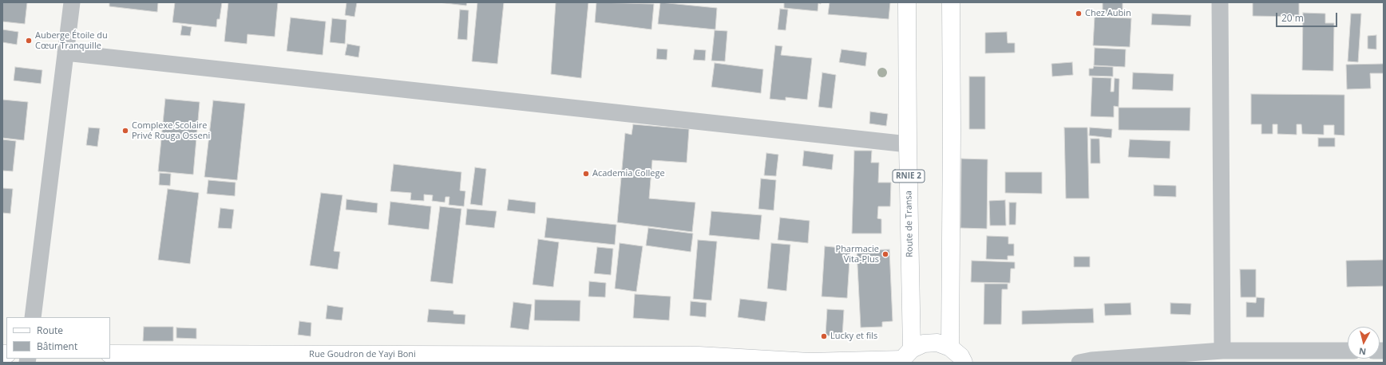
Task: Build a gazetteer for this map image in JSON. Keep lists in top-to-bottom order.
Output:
{
  "streets": {
    "street": ["RNIE 2", "Route de Transa", "Rue Goudron de Yayi Boni"]
  },
  "crossings": [
    ["Route de Transa", "Rue Goudron de Yayi Boni"]
  ],
  "places": [
    "Chez Aubin",
    "Auberge Étoile du Cœur Tranquille",
    "Complexe Scolaire Privé Rouga Osseni",
    "Academia College",
    "Pharmacie Vita-Plus",
    "Lucky et fils"
  ],
  "legend": ["Route", "Bâtiment"],
  "scale_bar": "20 m",
  "north": "bottom"
}
